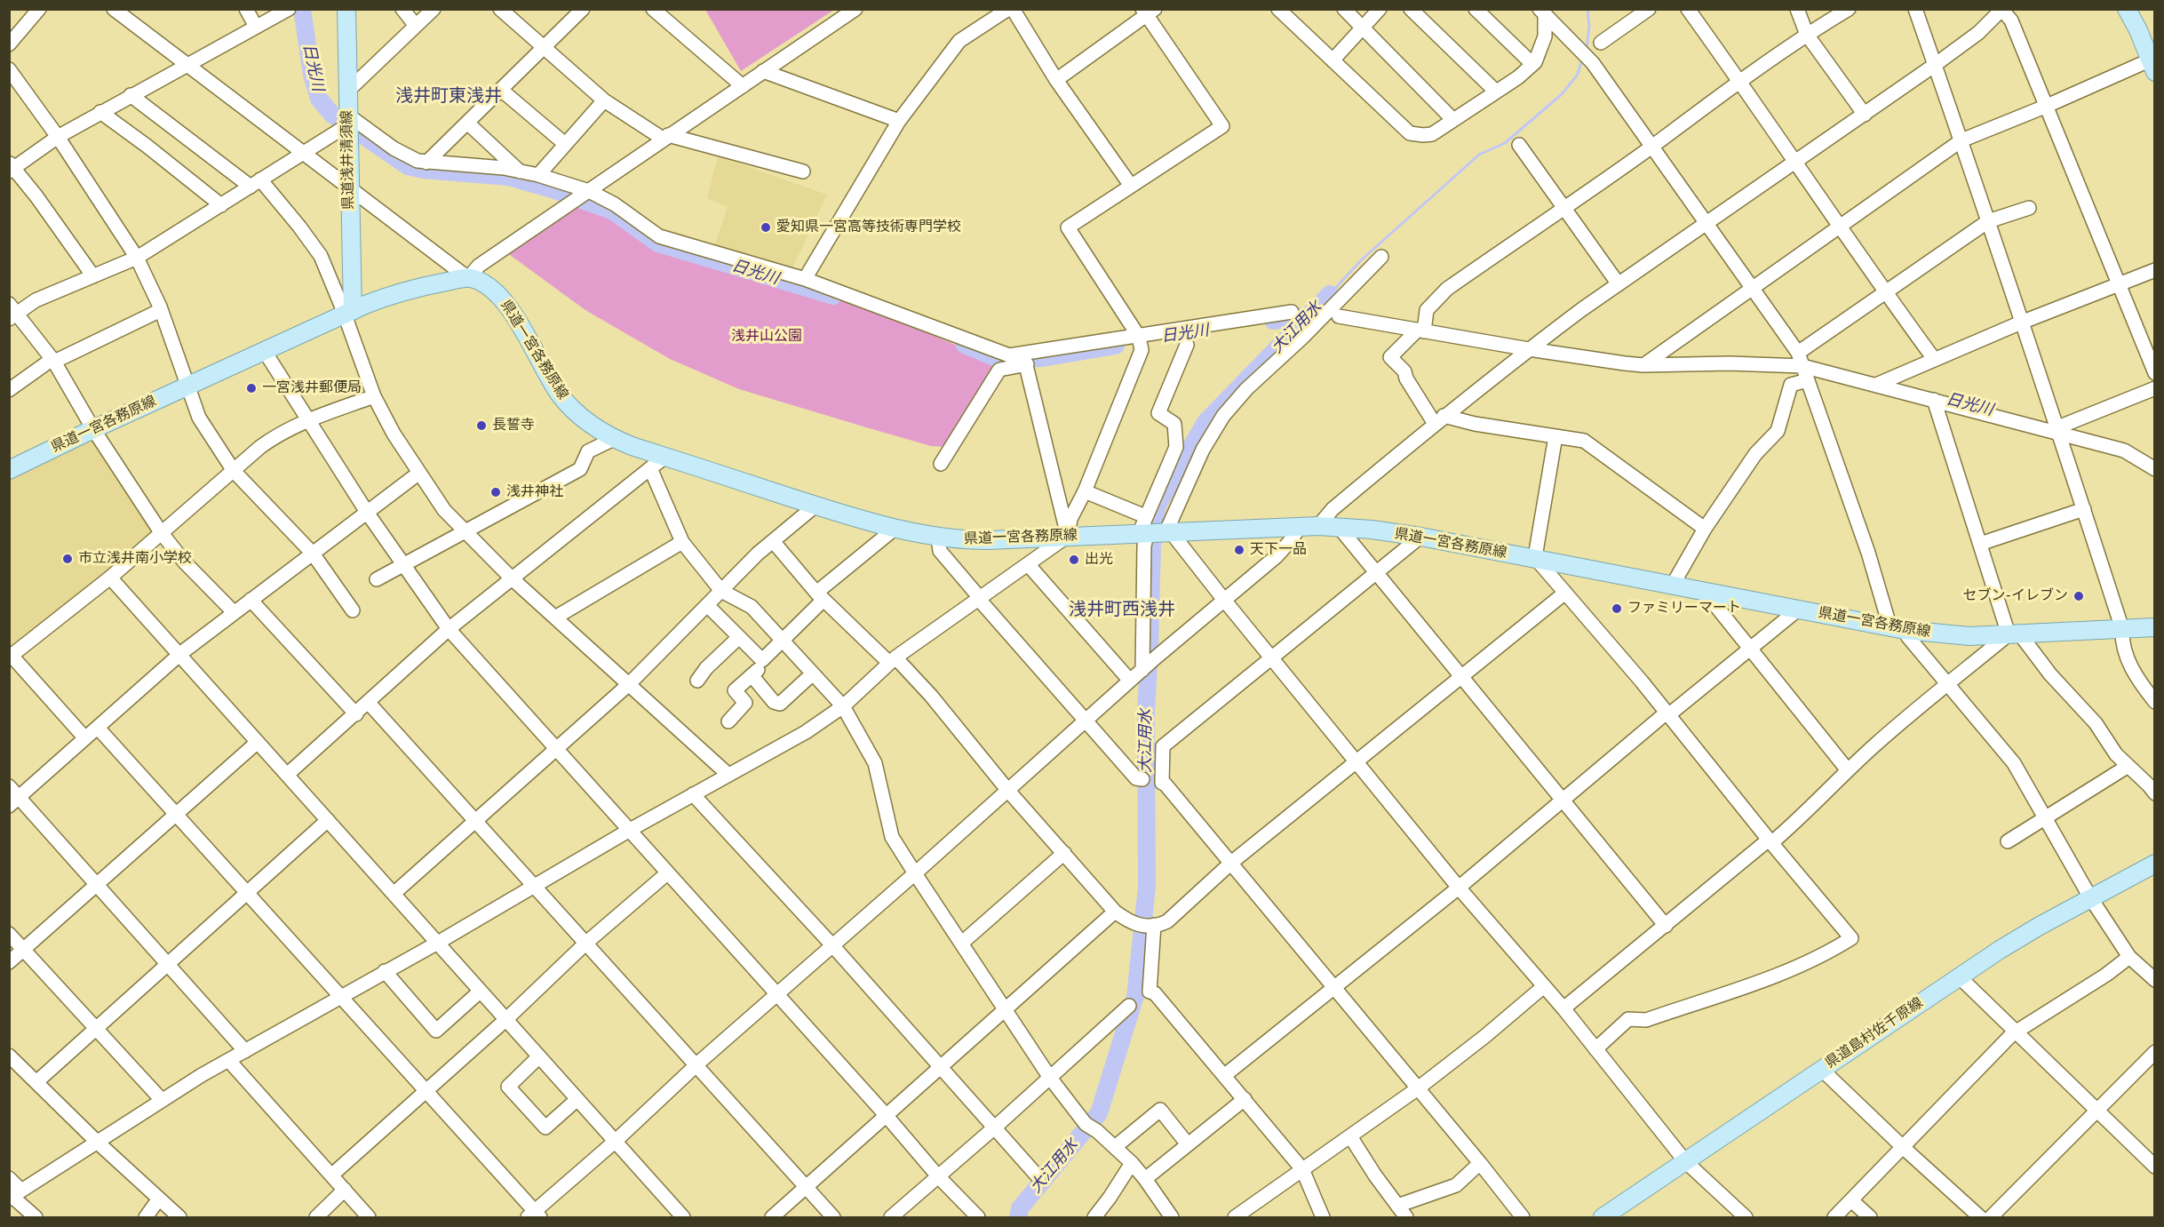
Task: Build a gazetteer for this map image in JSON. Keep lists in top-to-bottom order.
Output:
{
  "streets": {
    "main road": ["県道浅井清須線", "県道一宮各務原線", "県道島村佐千原線"]
  },
  "crossings": [
    ["県道浅井清須線", "県道一宮各務原線"]
  ],
  "districts": ["浅井町東浅井", "浅井町西浅井"],
  "water": ["日光川", "大江用水"],
  "parks": ["浅井山公園"],
  "places": [
    "愛知県一宮高等技術専門学校",
    "一宮浅井郵便局",
    "長誓寺",
    "浅井神社",
    "天下一品",
    "市立浅井南小学校",
    "出光",
    "セブン-イレブン",
    "ファミリーマート"
  ]
}
